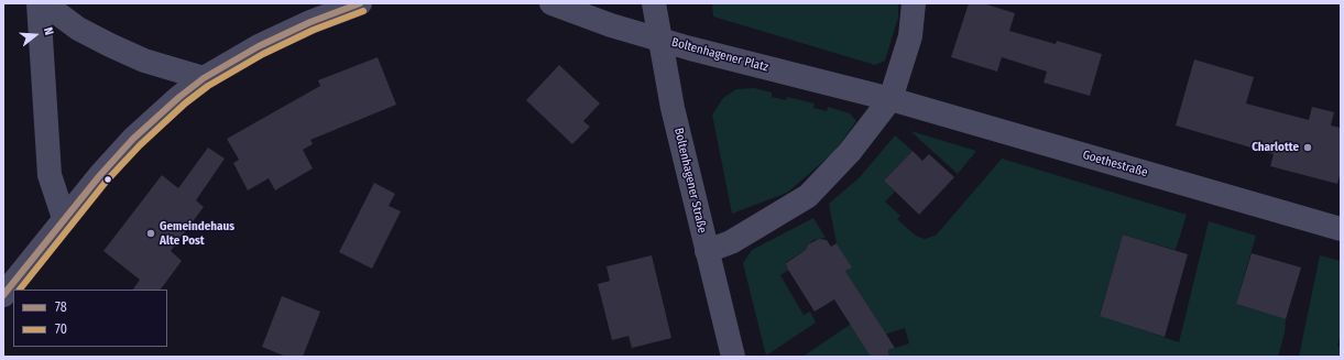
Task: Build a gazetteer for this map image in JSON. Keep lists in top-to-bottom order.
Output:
{
  "streets": {
    "street": ["Boltenhagener Platz", "Goethestraße", "Boltenhagener Straße"]
  },
  "crossings": [
    ["Boltenhagener Platz", "Goethestraße"],
    ["Boltenhagener Platz", "Boltenhagener Straße"]
  ],
  "places": ["Charlotte", "Gemeindehaus Alte Post"],
  "lines": ["transit line 78", "transit line 70"],
  "legend": ["78", "70"],
  "north": "right"
}
